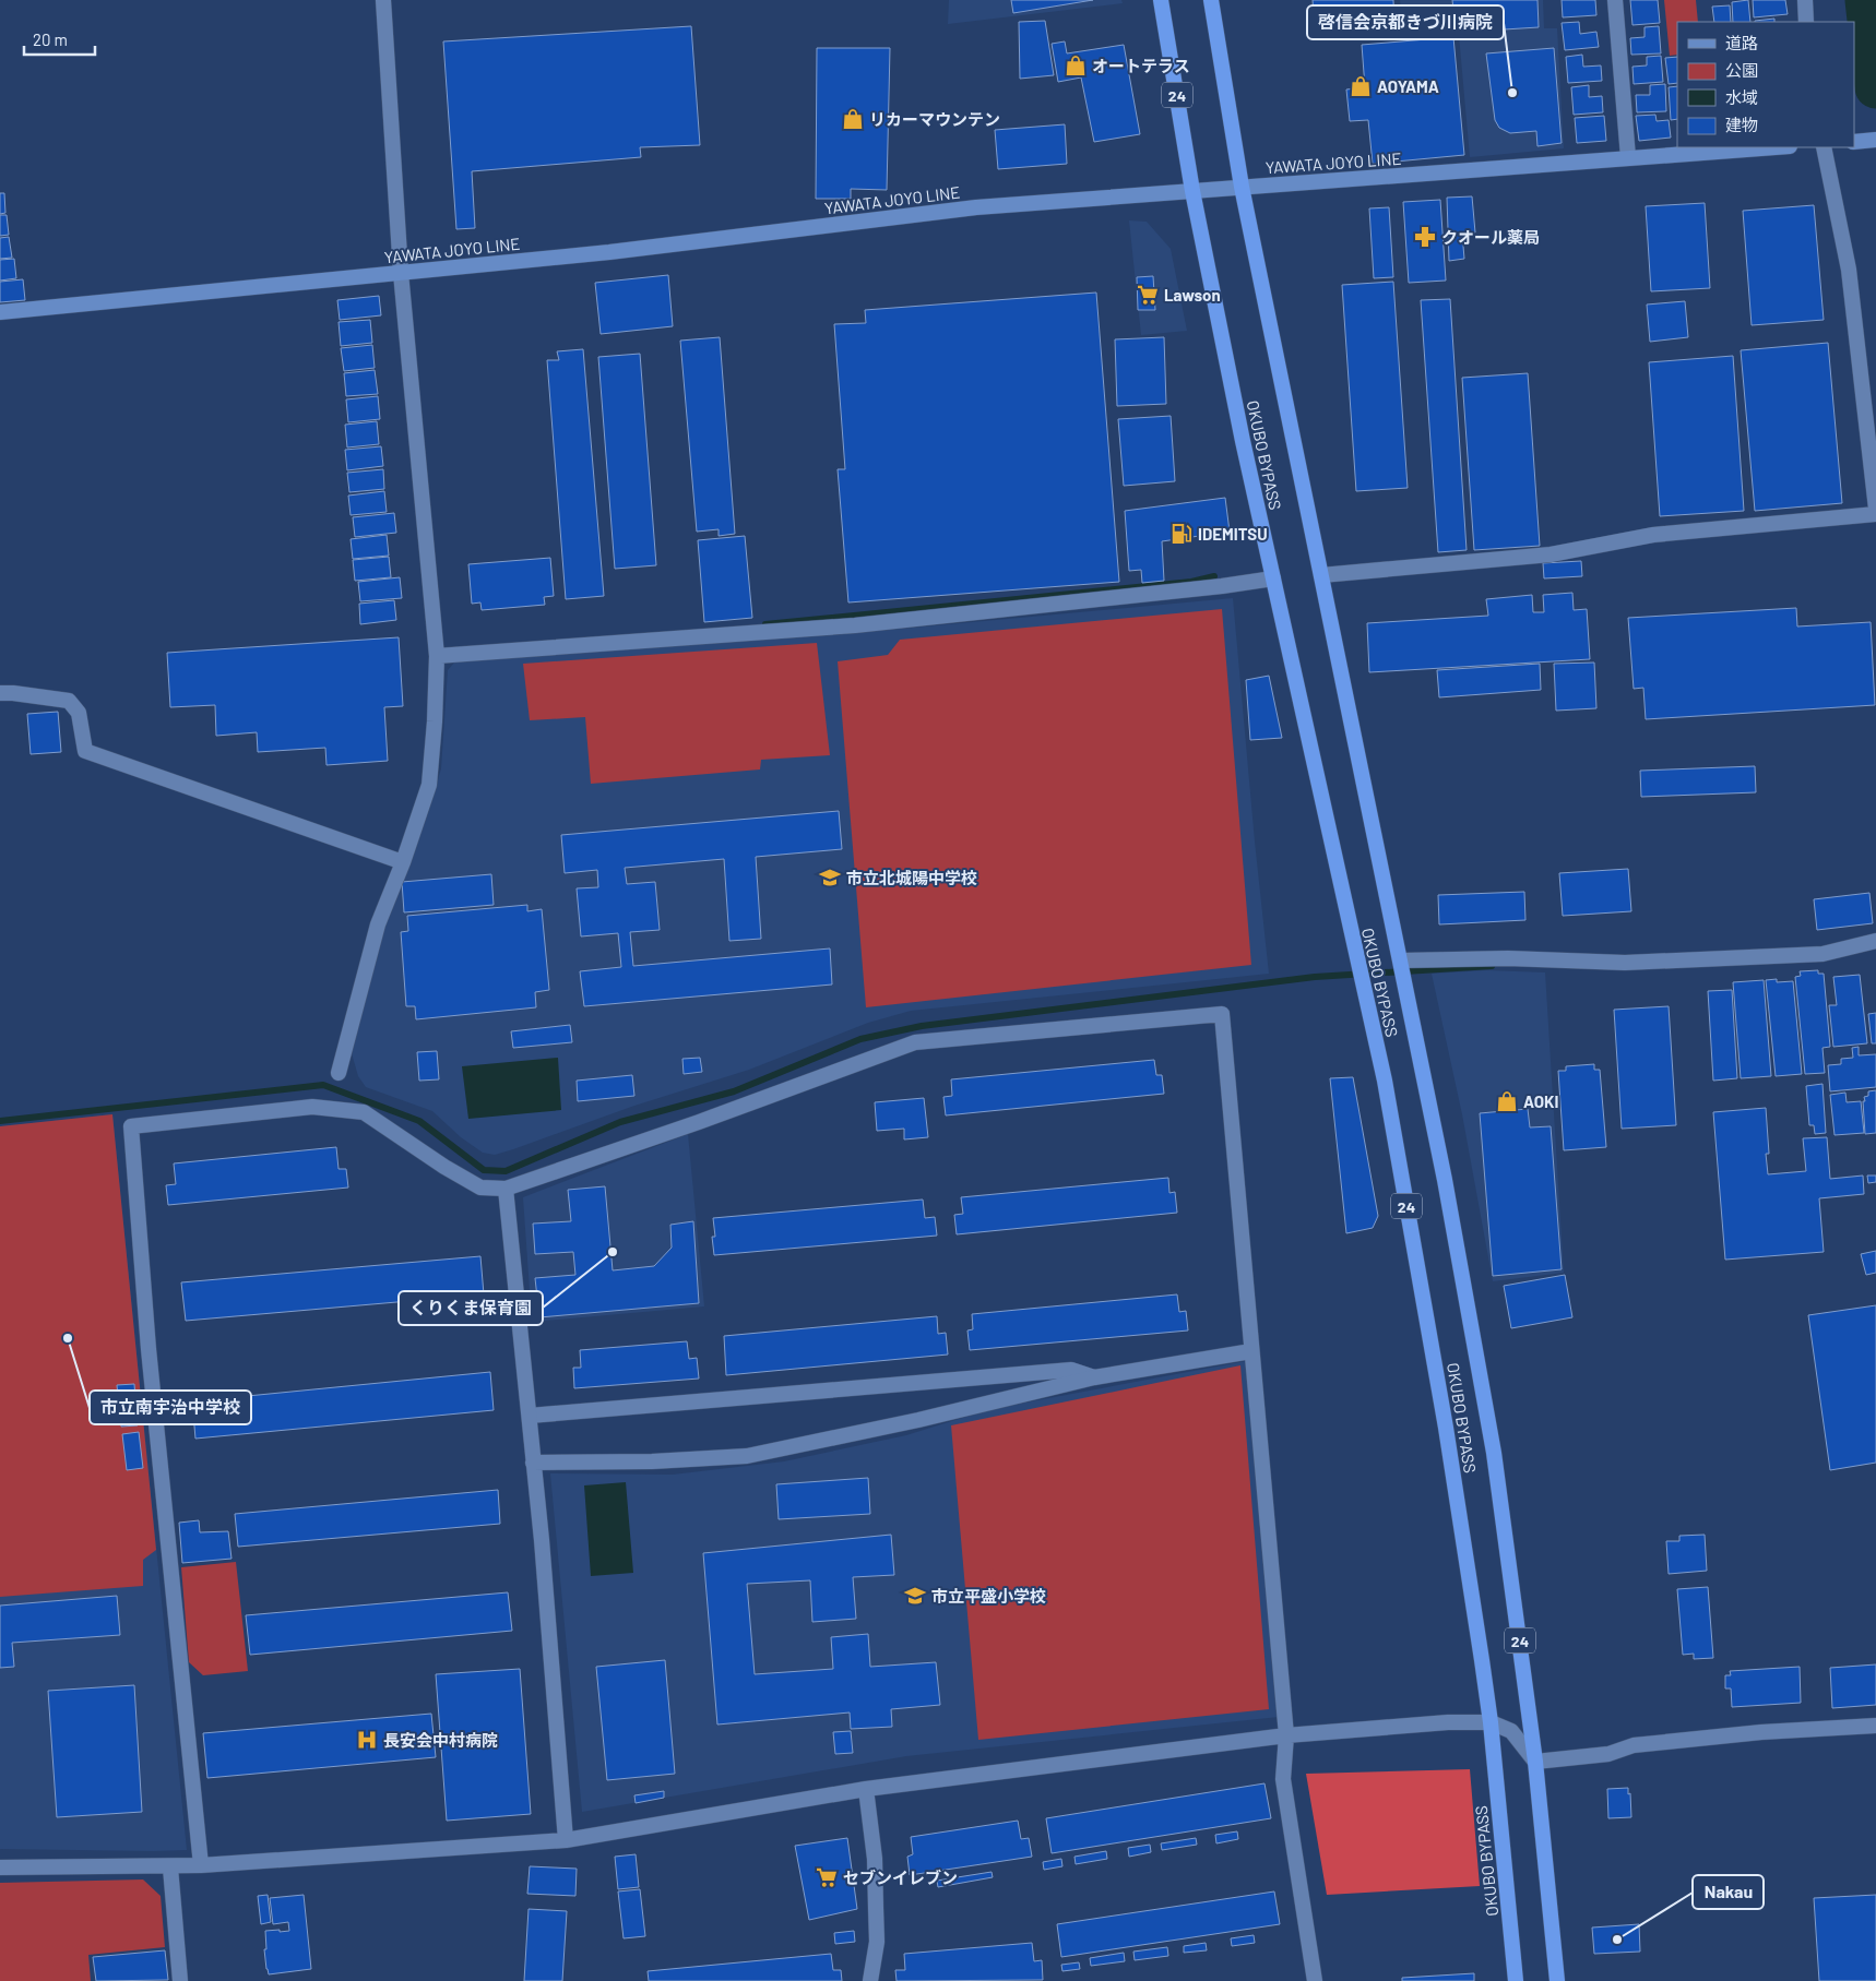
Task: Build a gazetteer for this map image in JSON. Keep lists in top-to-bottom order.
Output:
{
  "streets": {
    "highway": ["24", "OKUBO BYPASS"],
    "main road": ["YAWATA JOYO LINE"]
  },
  "crossings": [
    ["YAWATA JOYO LINE", "OKUBO BYPASS"]
  ],
  "places": {
    "shop": [
      "オートテラス",
      "AOYAMA",
      "リカーマウンテン",
      "AOKI"
    ],
    "other": [
      "啓信会京都きづ川病院",
      "くりくま保育園",
      "市立南宇治中学校",
      "Nakau"
    ],
    "pharmacy": ["クオール薬局"],
    "supermarket": ["Lawson", "セブンイレブン"],
    "fuel station": ["IDEMITSU"],
    "school or university": ["市立北城陽中学校", "市立平盛小学校"],
    "hospital": ["長安会中村病院"]
  },
  "legend": [
    "道路",
    "公園",
    "水域",
    "建物"
  ],
  "scale_bar": "20 m"
}
